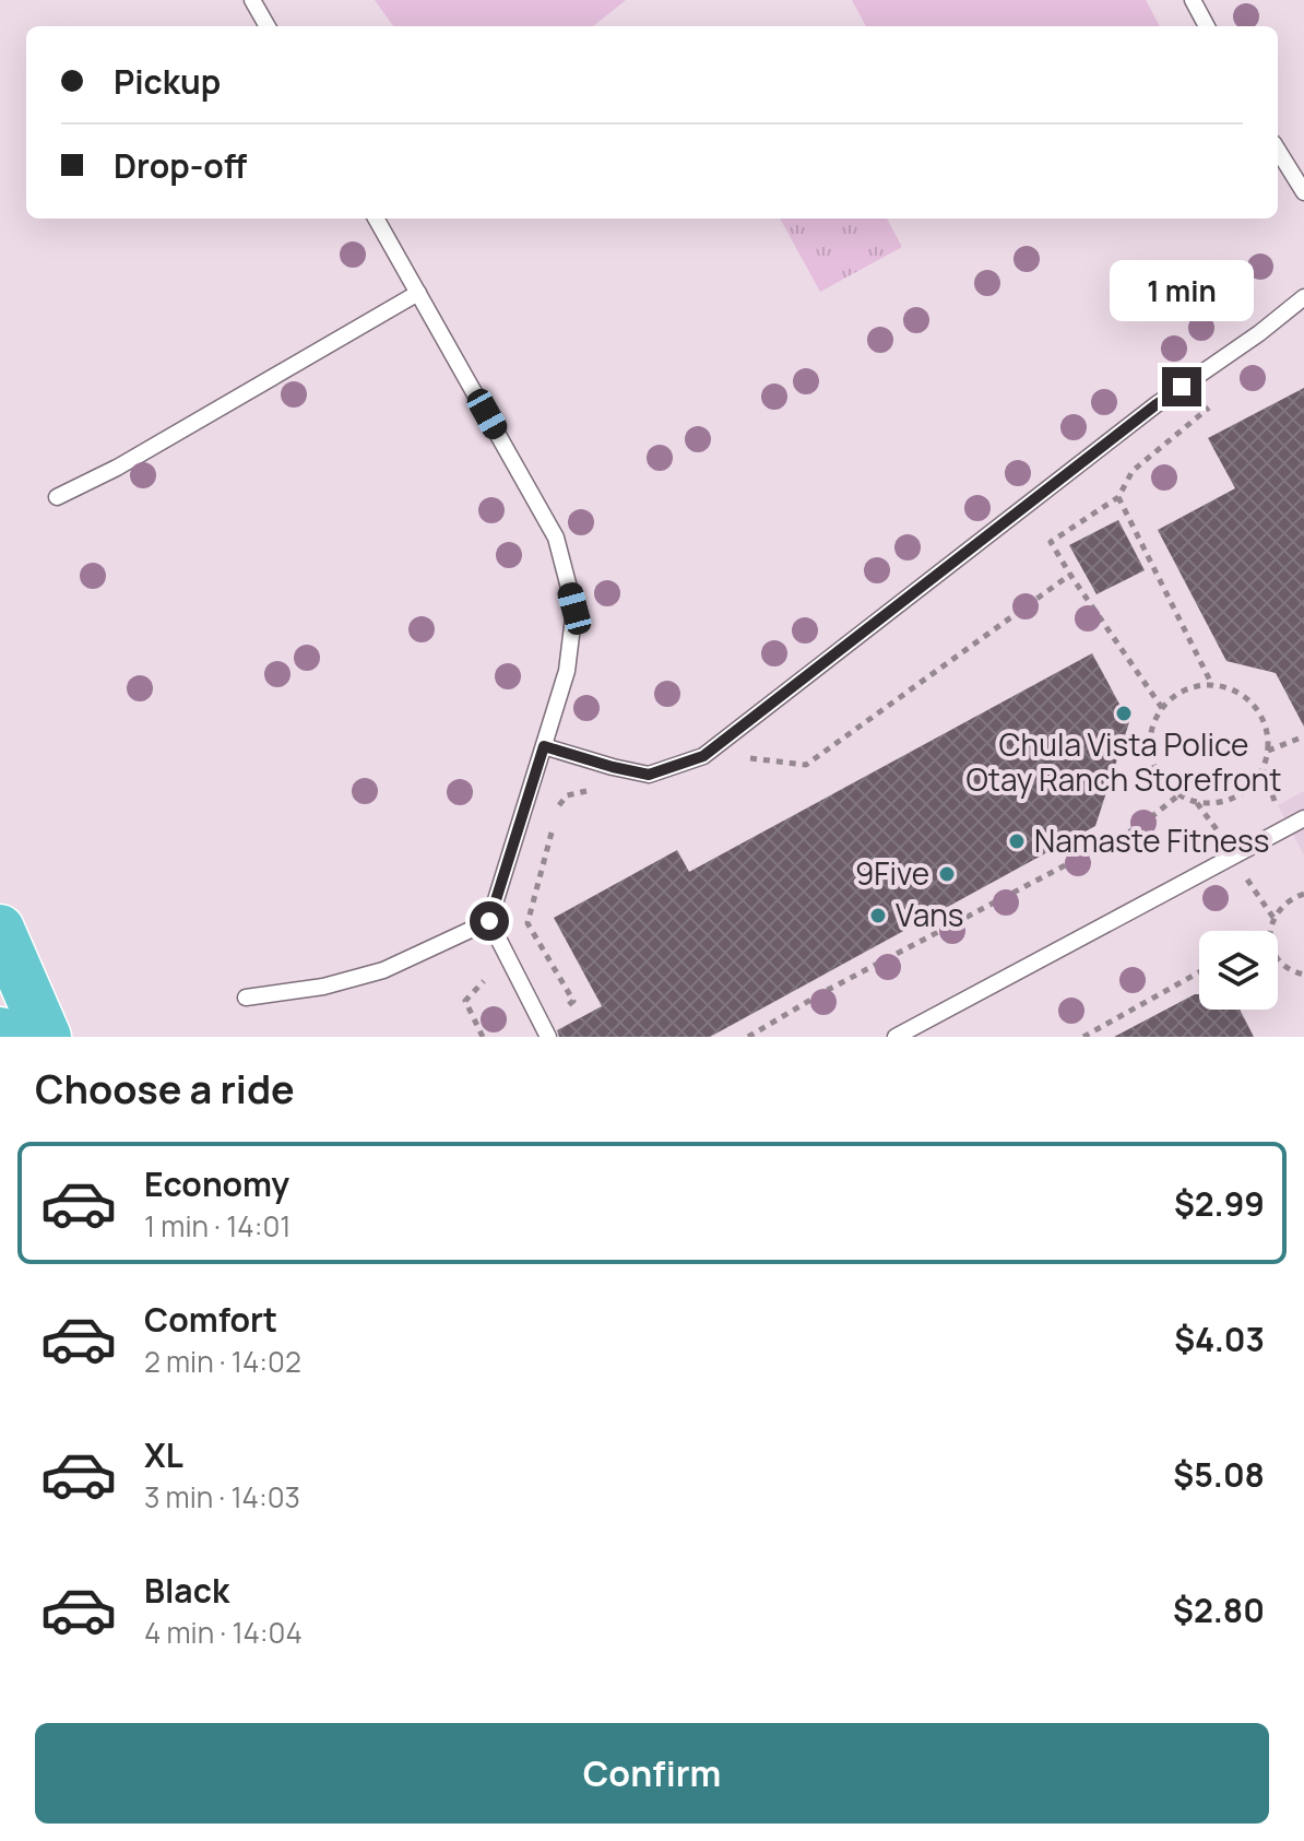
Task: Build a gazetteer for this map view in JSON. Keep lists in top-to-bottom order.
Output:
{
  "places": [
    "Chula Vista Police Otay Ranch Storefront",
    "Namaste Fitness",
    "9Five",
    "Vans"
  ],
  "page": {
    "banner": ["Pickup", "Drop-off"],
    "bubble": "1 min",
    "heading": "Choose a ride",
    "list": [
      {
        "name": "Economy",
        "note": "1 min · 14:01",
        "value": "$2.99"
      },
      {
        "name": "Comfort",
        "note": "2 min · 14:02",
        "value": "$4.03"
      },
      {
        "name": "XL",
        "note": "3 min · 14:03",
        "value": "$5.08"
      },
      {
        "name": "Black",
        "note": "4 min · 14:04",
        "value": "$2.80"
      }
    ],
    "buttons": "Confirm"
  }
}
